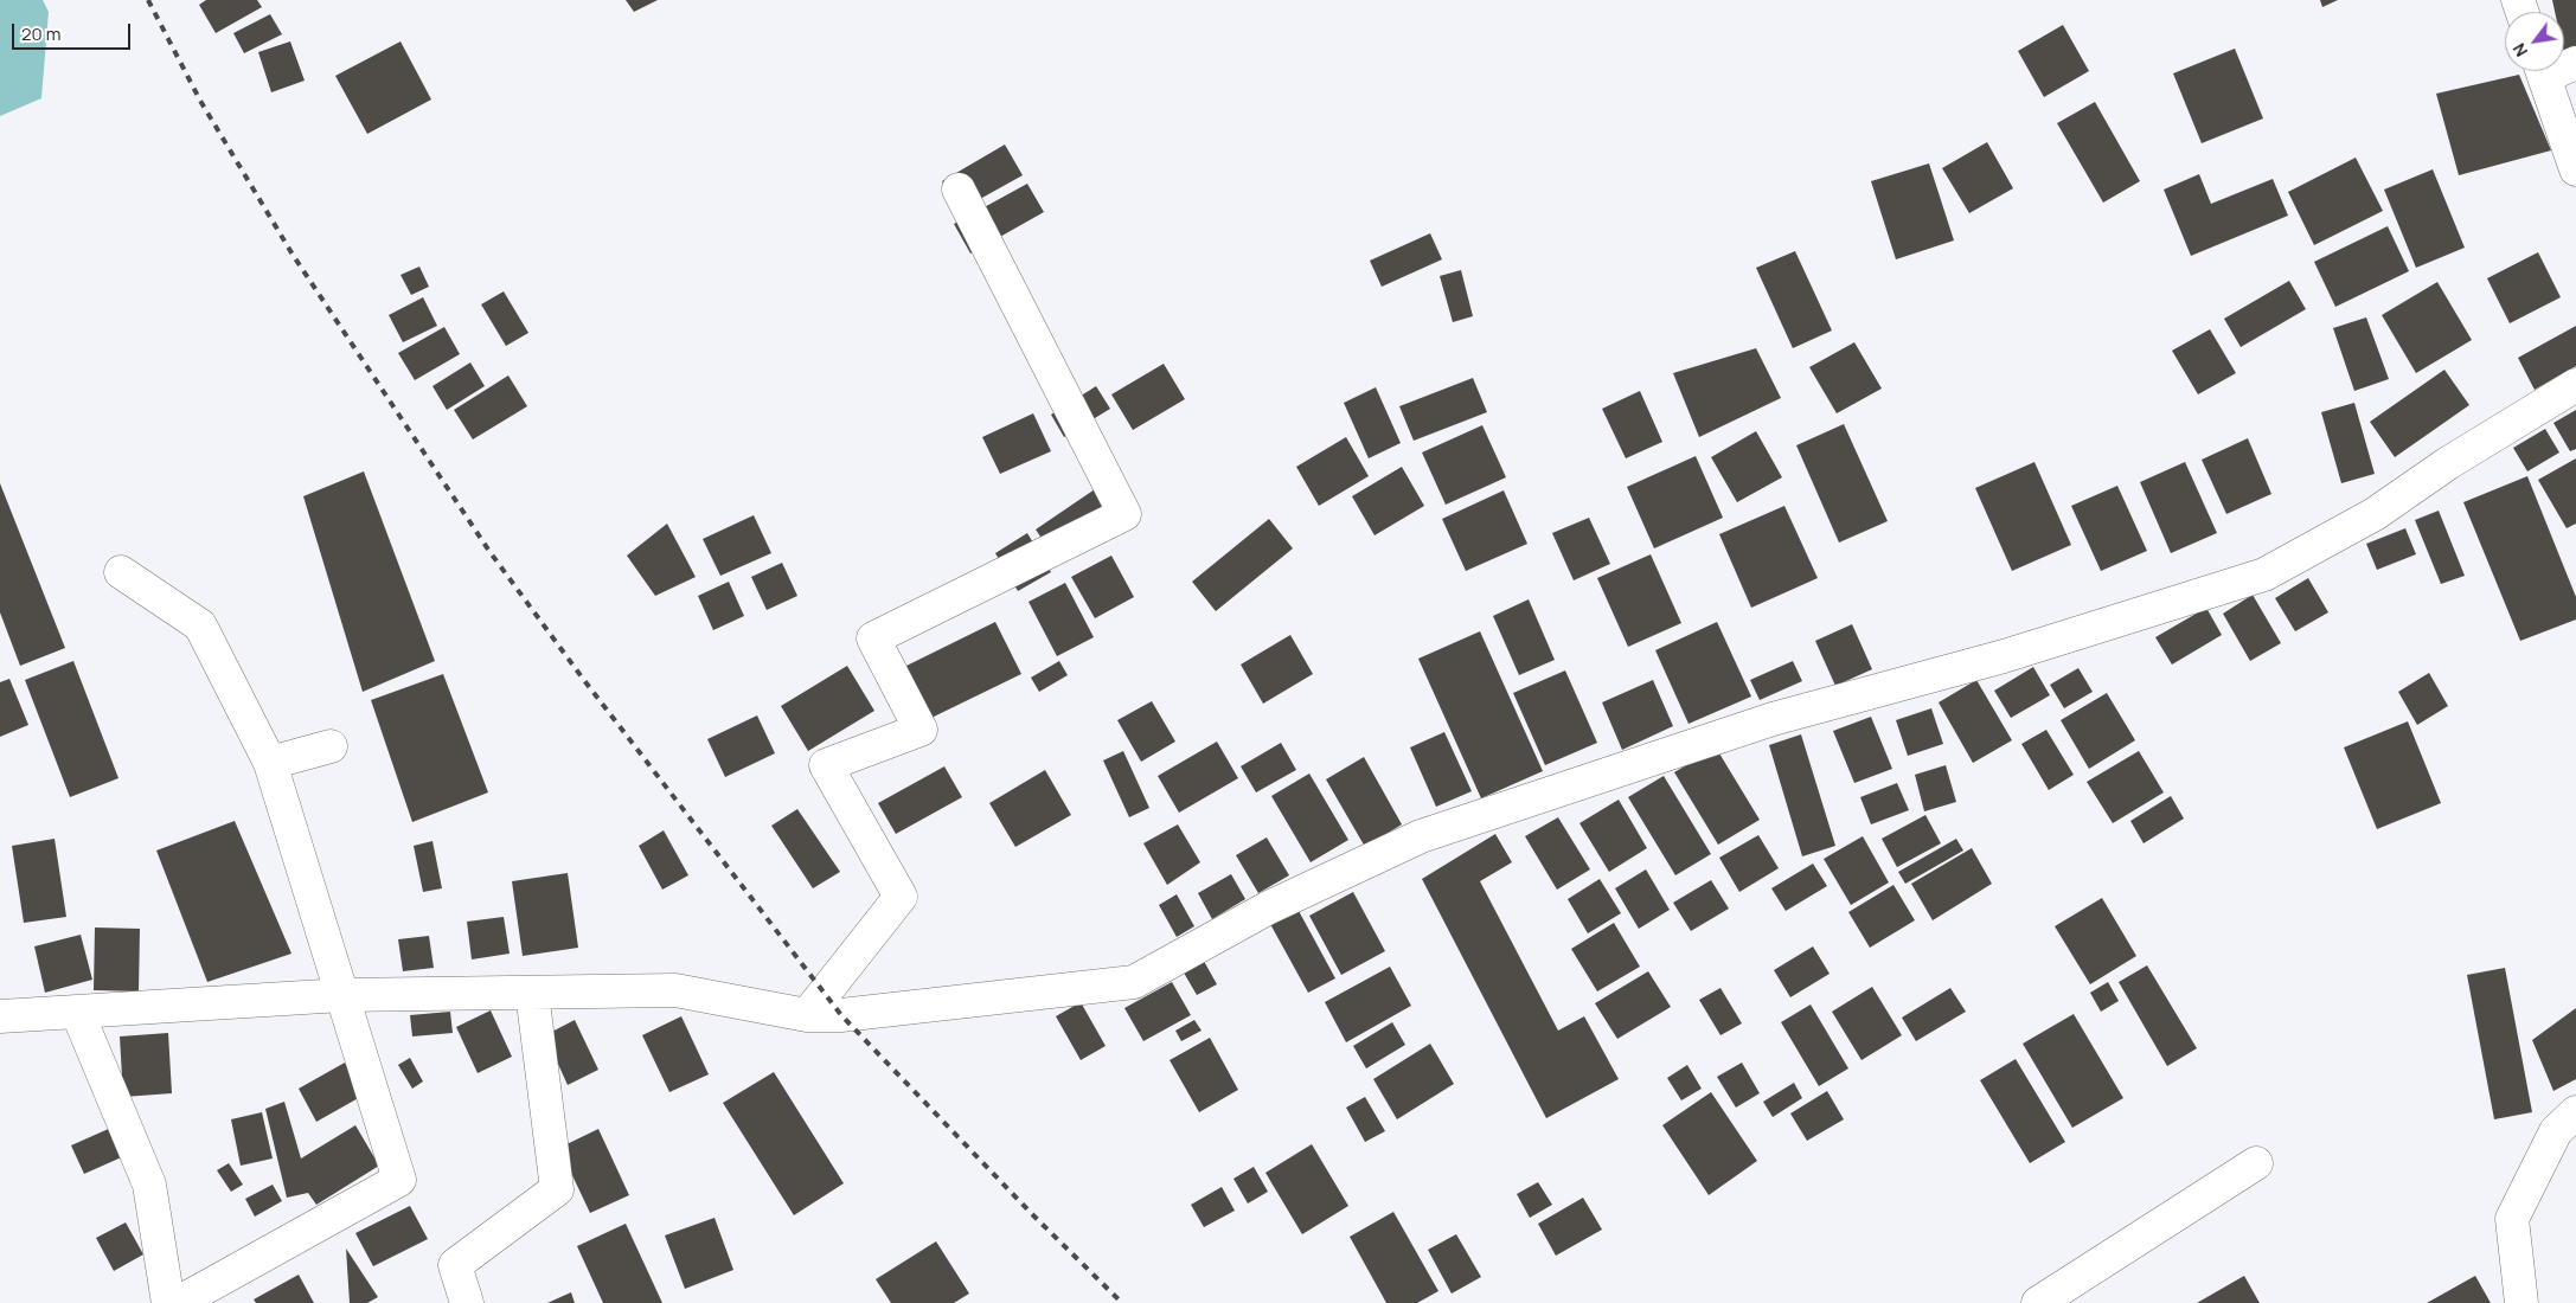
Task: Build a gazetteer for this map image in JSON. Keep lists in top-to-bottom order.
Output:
{
  "scale_bar": "20 m",
  "north": "bottom left"
}
